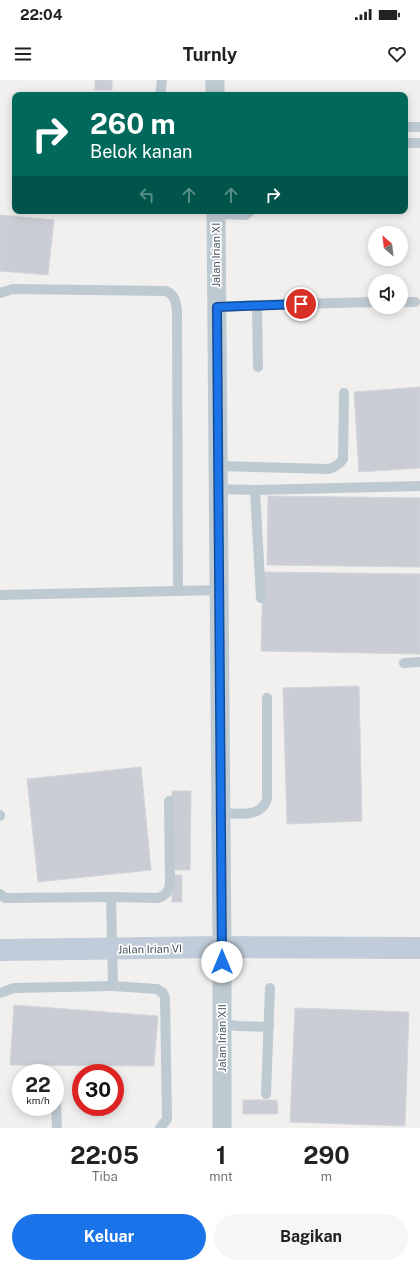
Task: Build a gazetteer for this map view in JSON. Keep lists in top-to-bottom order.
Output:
{
  "streets": {
    "street": ["Jalan Irian XI", "Jalan Irian VI", "Jalan Irian XII"]
  },
  "crossings": [
    ["Jalan Irian XI", "Jalan Irian VI"],
    ["Jalan Irian XI", "Jalan Irian XII"],
    ["Jalan Irian VI", "Jalan Irian XII"]
  ],
  "north": "top left",
  "page": {
    "status": "22:04",
    "header": "Turnly",
    "turn": ["260 m", "Belok kanan"],
    "speed": "22 km/h",
    "limit": "30",
    "eta": [
      "22:05",
      "Tiba",
      "1",
      "mnt",
      "290",
      "m"
    ],
    "buttons": ["Keluar", "Bagikan"]
  }
}
